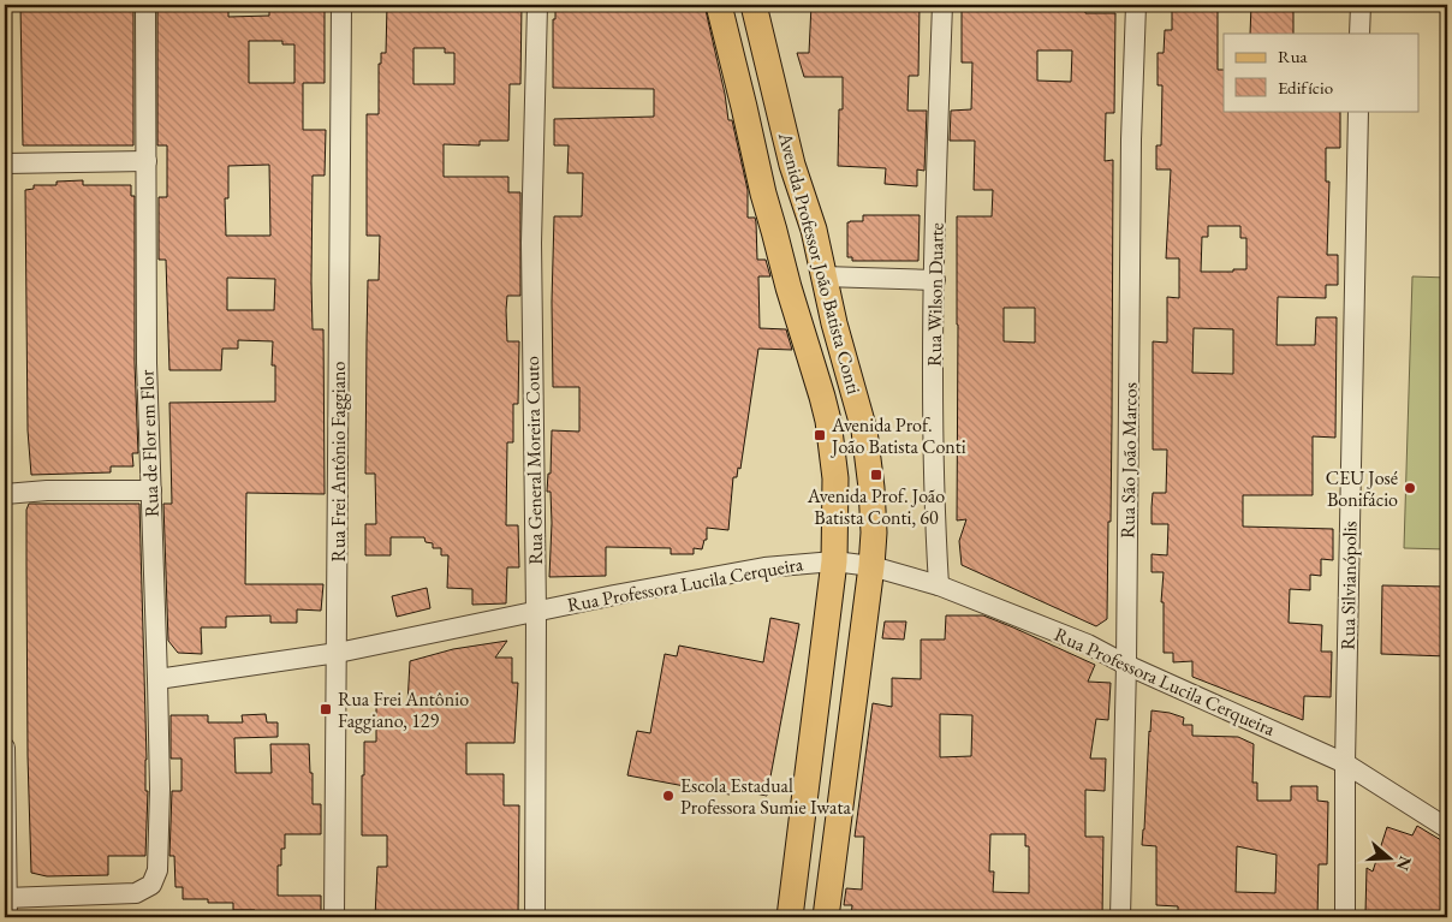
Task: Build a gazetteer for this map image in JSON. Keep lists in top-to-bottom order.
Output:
{
  "streets": {
    "main road": ["Avenida Professor João Batista Conti"],
    "street": [
      "Rua Wilson Duarte",
      "Rua de Flor em Flor",
      "Rua General Moreira Couto",
      "Rua São João Marcos",
      "Rua Frei Antônio Faggiano",
      "Rua Professora Lucila Cerqueira",
      "Rua Silvianópolis"
    ]
  },
  "crossings": [
    ["Avenida Professor João Batista Conti", "Rua Professora Lucila Cerqueira"],
    ["Rua Wilson Duarte", "Rua Professora Lucila Cerqueira"],
    ["Rua de Flor em Flor", "Rua Professora Lucila Cerqueira"],
    ["Rua General Moreira Couto", "Rua Professora Lucila Cerqueira"],
    ["Rua São João Marcos", "Rua Professora Lucila Cerqueira"],
    ["Rua Frei Antônio Faggiano", "Rua Professora Lucila Cerqueira"],
    ["Rua Professora Lucila Cerqueira", "Rua Silvianópolis"]
  ],
  "places": {
    "transit": ["Avenida Prof. João Batista Conti", "Avenida Prof. João Batista Conti, 60", "Rua Frei Antônio Faggiano, 129"],
    "other": ["CEU José Bonifácio", "Escola Estadual Professora Sumie Iwata"]
  },
  "legend": ["Rua", "Edifício"],
  "north": "right"
}
